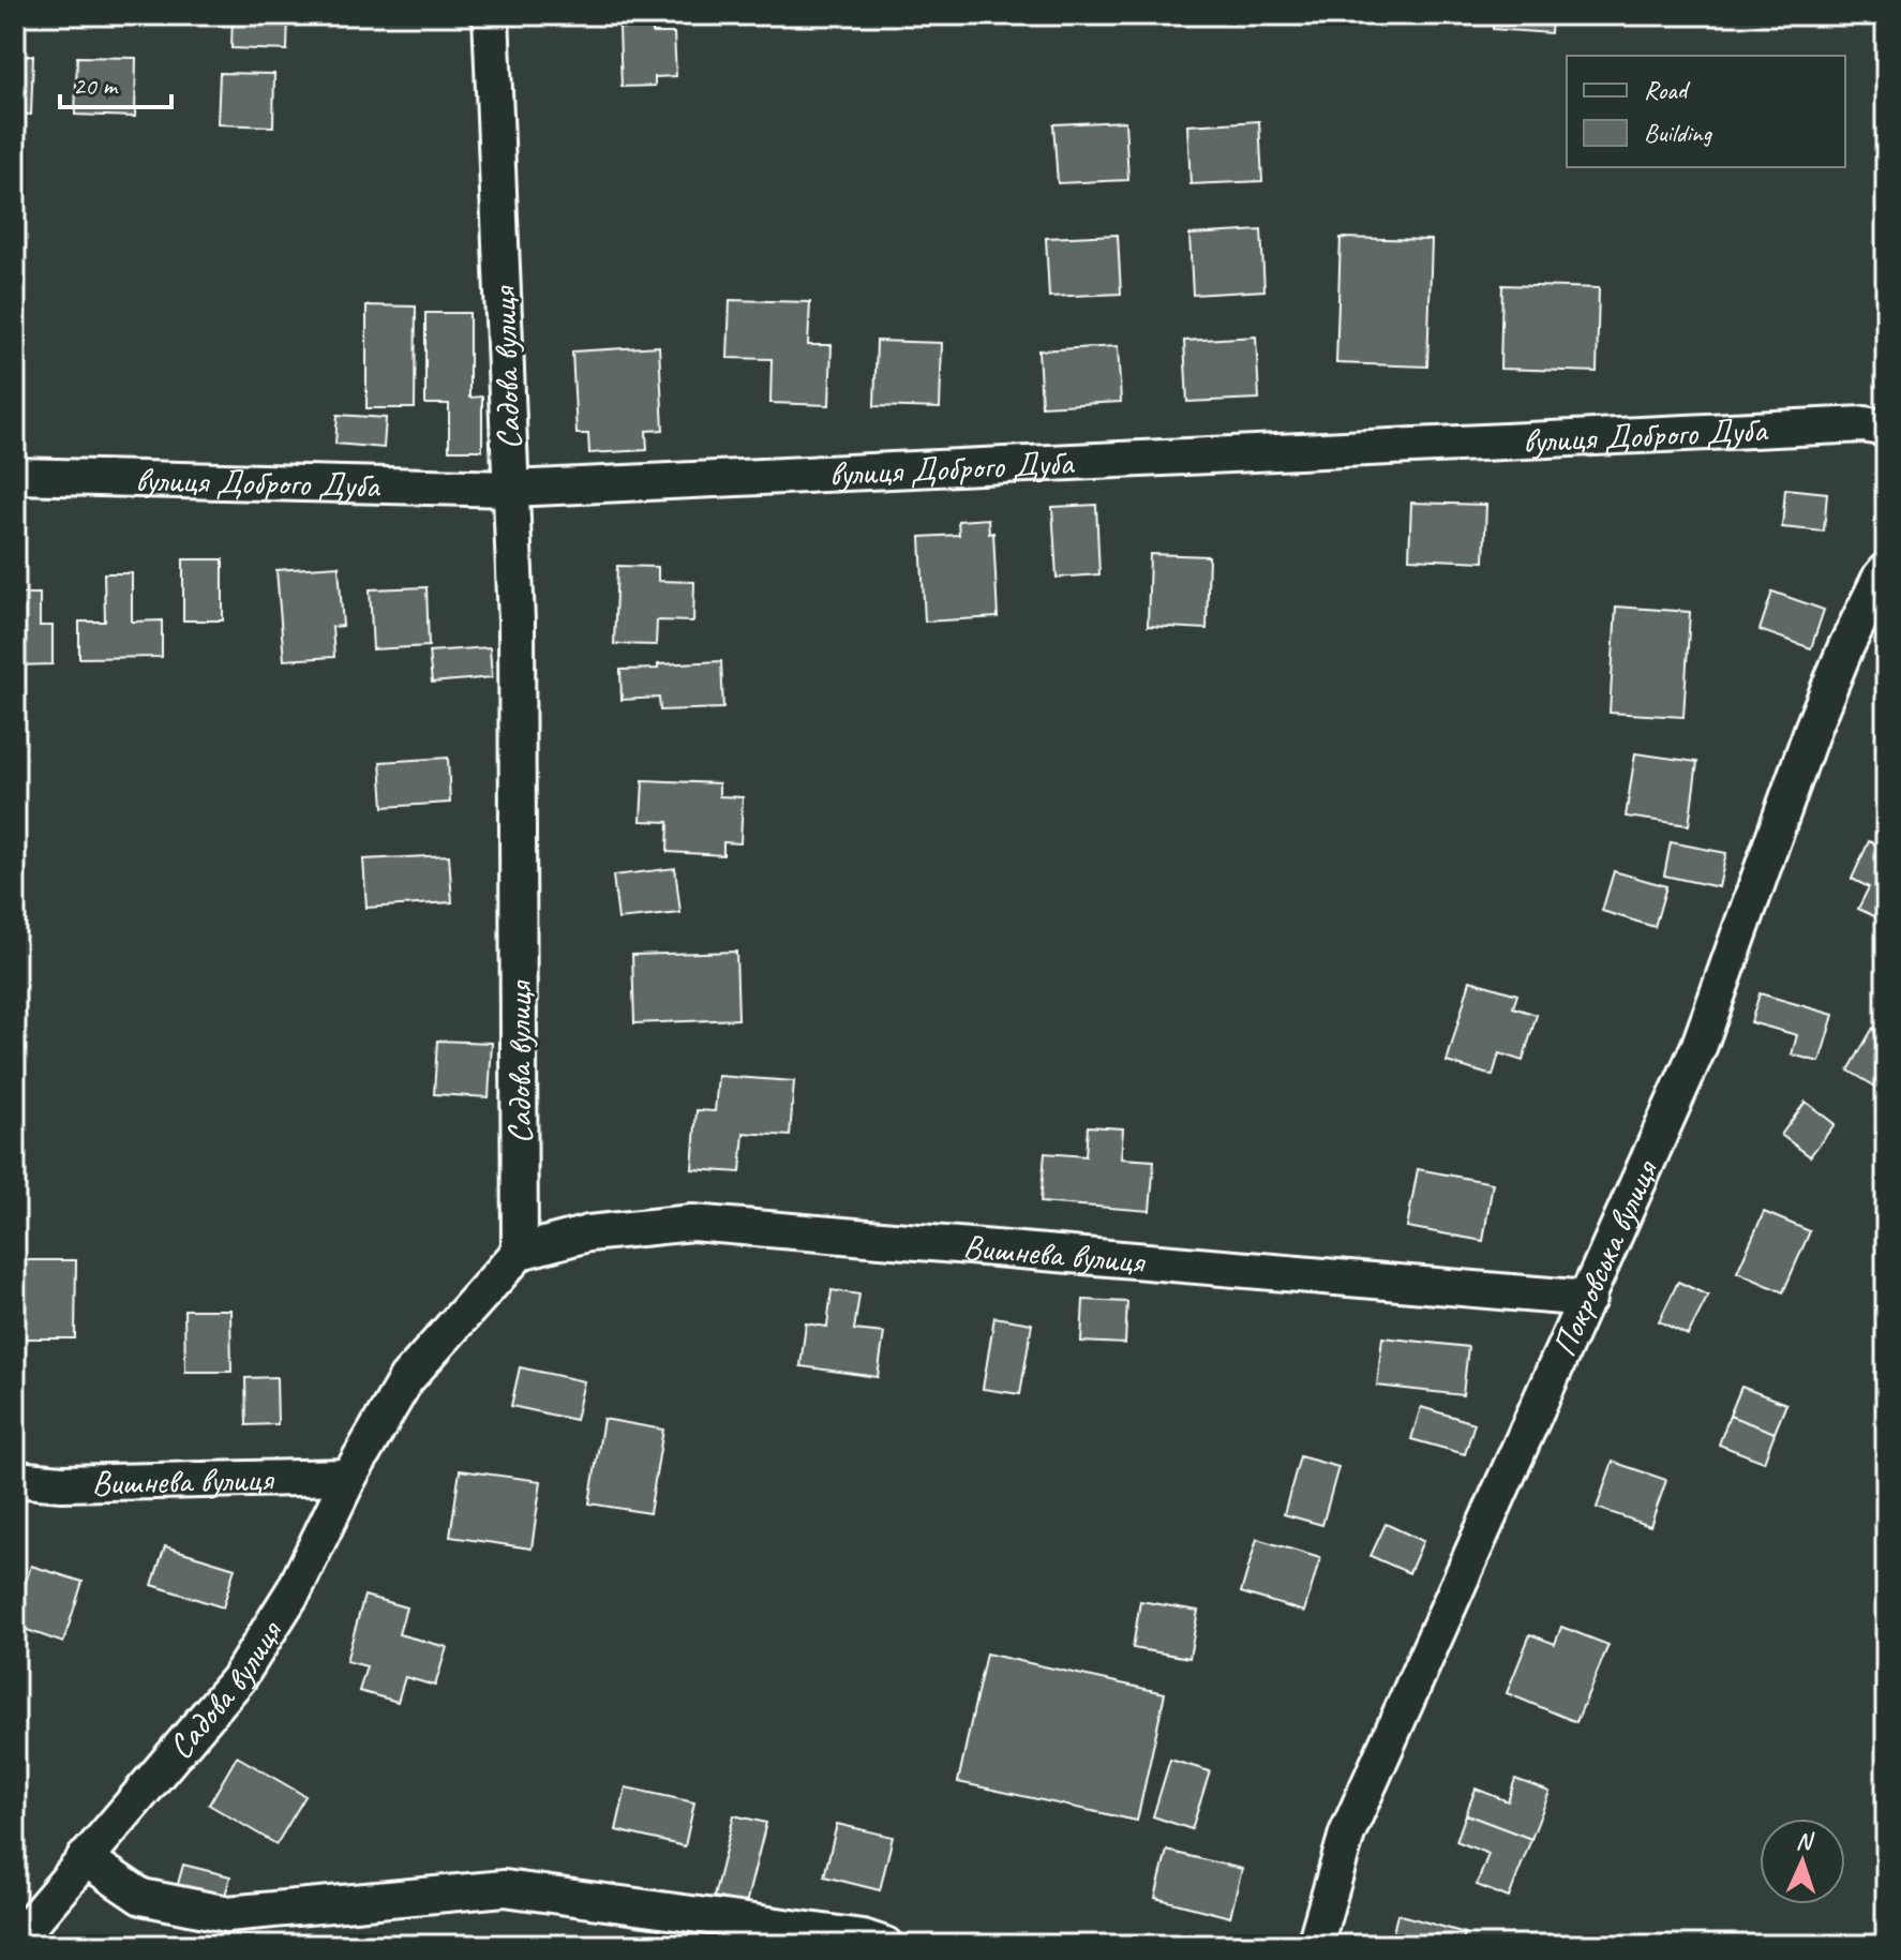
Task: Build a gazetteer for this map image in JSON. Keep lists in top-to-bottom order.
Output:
{
  "streets": {
    "street": [
      "Садова вулиця",
      "вулиця Доброго Дуба",
      "Вишнева вулиця",
      "Покровська вулиця"
    ]
  },
  "crossings": [
    ["Садова вулиця", "вулиця Доброго Дуба"],
    ["Садова вулиця", "Вишнева вулиця"],
    ["Вишнева вулиця", "Покровська вулиця"]
  ],
  "legend": ["Road", "Building"],
  "scale_bar": "20 m",
  "north": "top"
}
